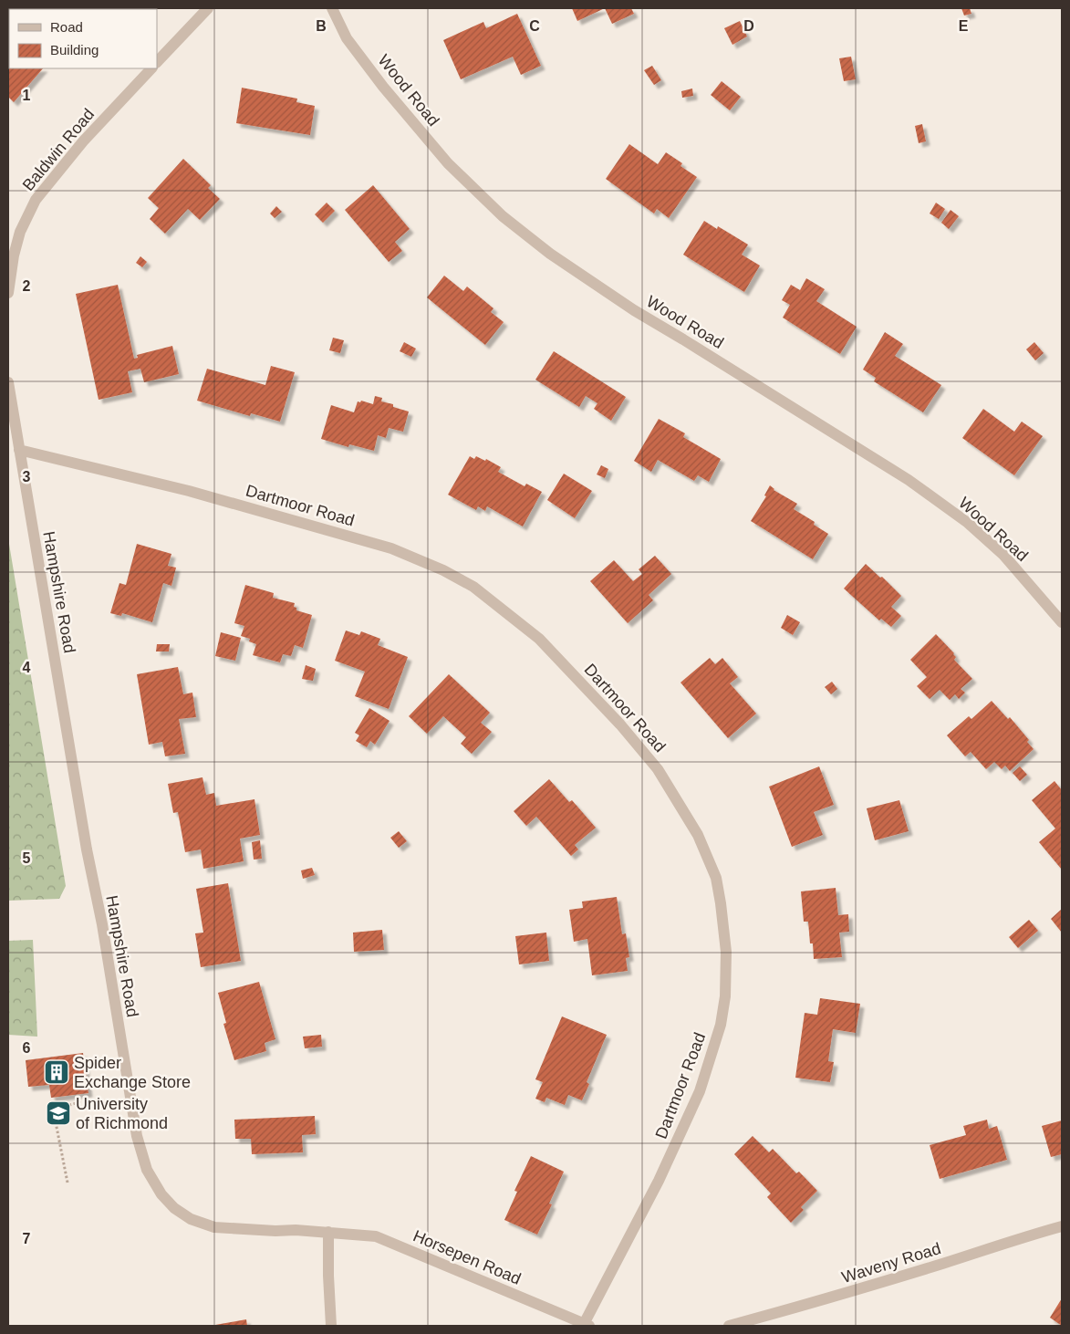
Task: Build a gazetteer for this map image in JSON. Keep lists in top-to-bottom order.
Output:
{
  "streets": {
    "street": [
      "Wood Road",
      "Baldwin Road",
      "Dartmoor Road",
      "Hampshire Road",
      "Horsepen Road",
      "Waveny Road"
    ]
  },
  "crossings": [
    ["Dartmoor Road", "Hampshire Road"],
    ["Dartmoor Road", "Horsepen Road"],
    ["Hampshire Road", "Horsepen Road"]
  ],
  "places": {
    "building": ["Spider Exchange Store"],
    "school or university": ["University of Richmond"]
  },
  "legend": ["Road", "Building"],
  "grid": {
    "columns": [
      "B",
      "C",
      "D",
      "E"
    ],
    "rows": [
      "1",
      "2",
      "3",
      "4",
      "5",
      "6",
      "7"
    ]
  }
}
